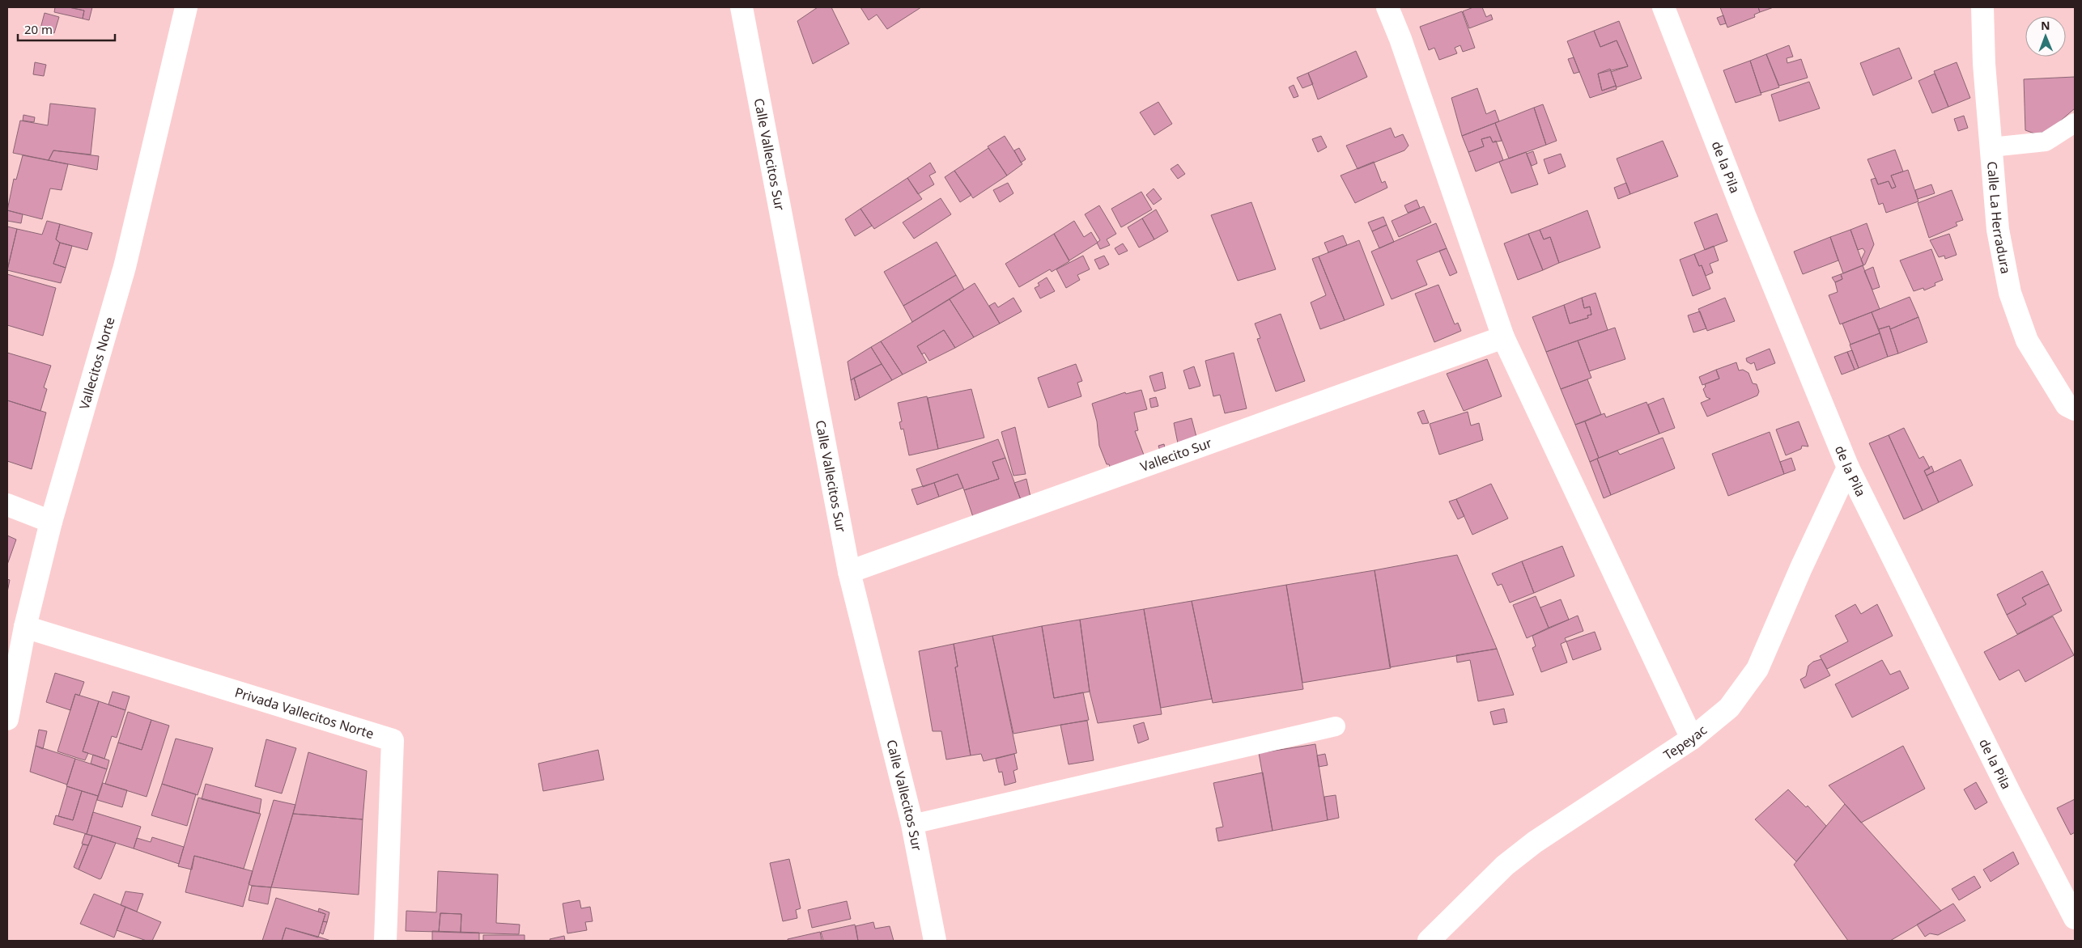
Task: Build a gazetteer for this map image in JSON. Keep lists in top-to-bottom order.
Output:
{
  "streets": {
    "street": [
      "Calle Vallecitos Sur",
      "de la Pila",
      "Calle La Herradura",
      "Vallecitos Norte",
      "Vallecito Sur",
      "Privada Vallecitos Norte",
      "Tepeyac"
    ]
  },
  "crossings": [
    ["Calle Vallecitos Sur", "Vallecito Sur"],
    ["de la Pila", "Tepeyac"],
    ["Vallecitos Norte", "Privada Vallecitos Norte"]
  ],
  "scale_bar": "20 m",
  "north": "top"
}
